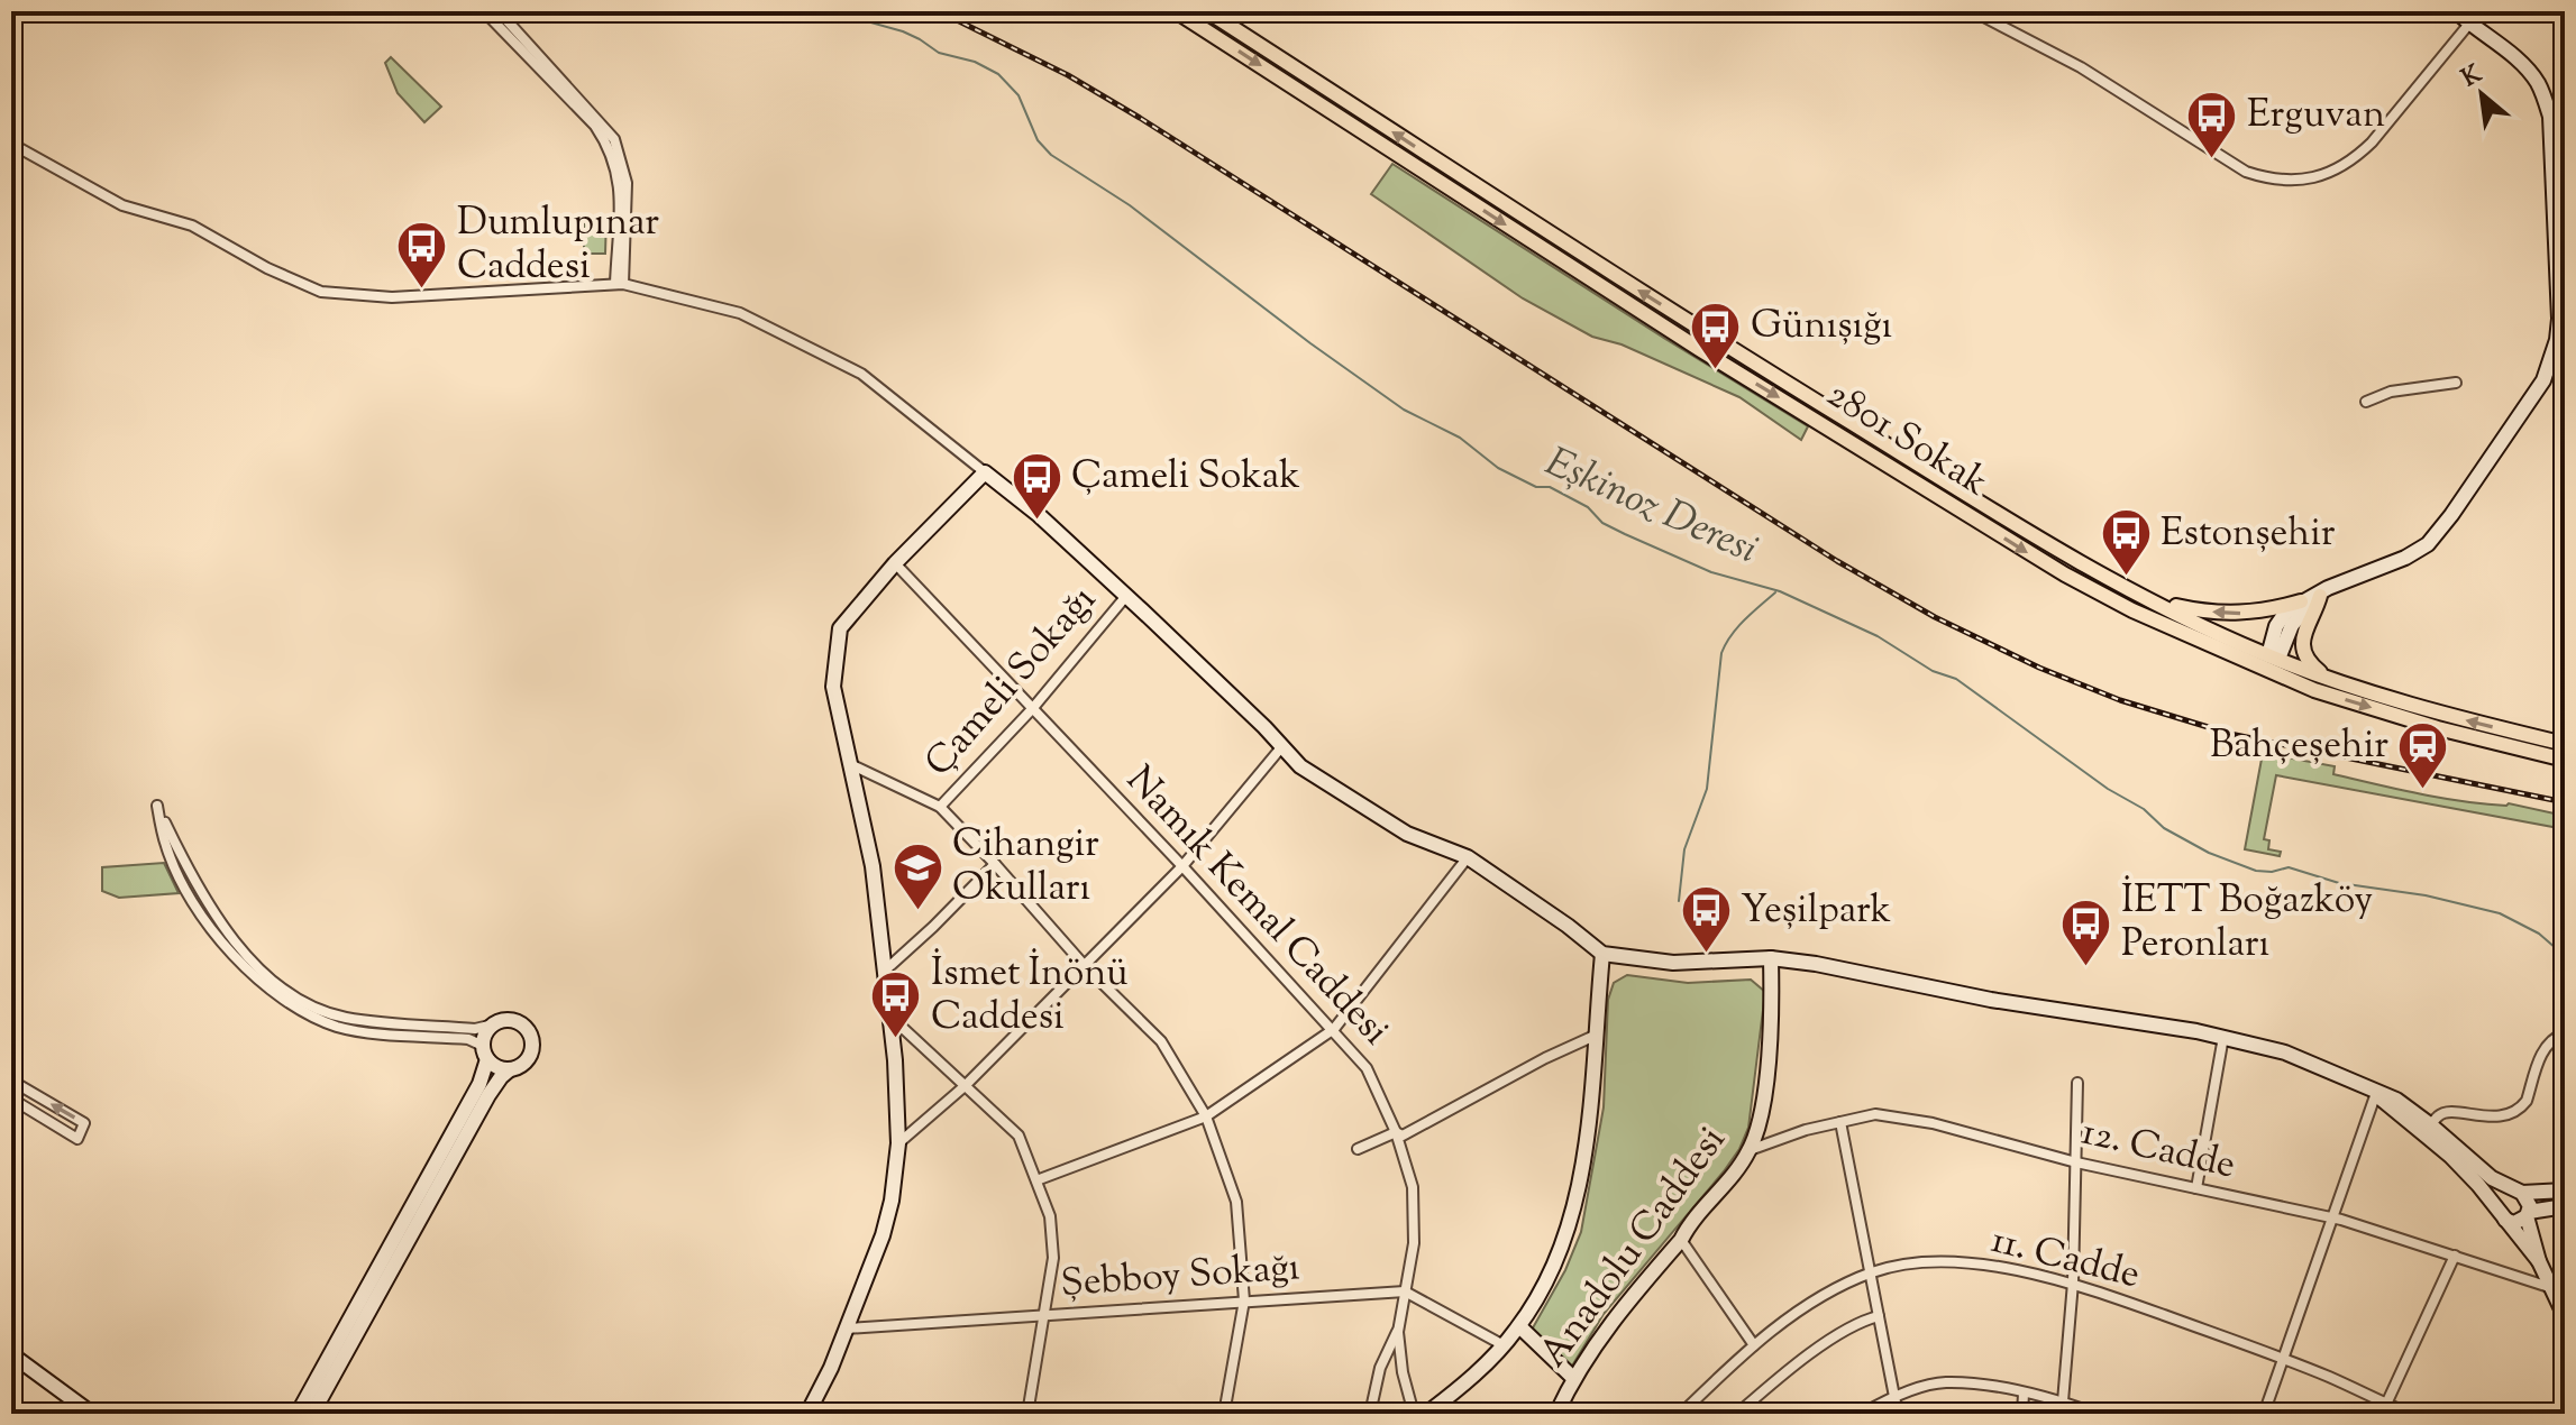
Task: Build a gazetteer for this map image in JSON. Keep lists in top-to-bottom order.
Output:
{
  "streets": {
    "main road": ["2801 Sokak"],
    "street": [
      "Çameli Sokağı",
      "Namık Kemal Caddesi",
      "12. Cadde",
      "Anadolu Caddesi",
      "11. Cadde",
      "Şebboy Sokağı"
    ]
  },
  "crossings": [
    ["Çameli Sokağı", "Namık Kemal Caddesi"],
    ["Namık Kemal Caddesi", "Şebboy Sokağı"],
    ["12. Cadde", "Anadolu Caddesi"]
  ],
  "water": ["Eşkinoz Deresi"],
  "places": {
    "bus stop": [
      "Erguvan",
      "Dumlupınar Caddesi",
      "Günışığı",
      "Çameli Sokak",
      "Estonşehir",
      "Yeşilpark",
      "İETT Boğazköy Peronları",
      "İsmet İnönü Caddesi"
    ],
    "station": ["Bahçeşehir"],
    "school or university": ["Cihangir Okulları"]
  },
  "north": "top left"
}
